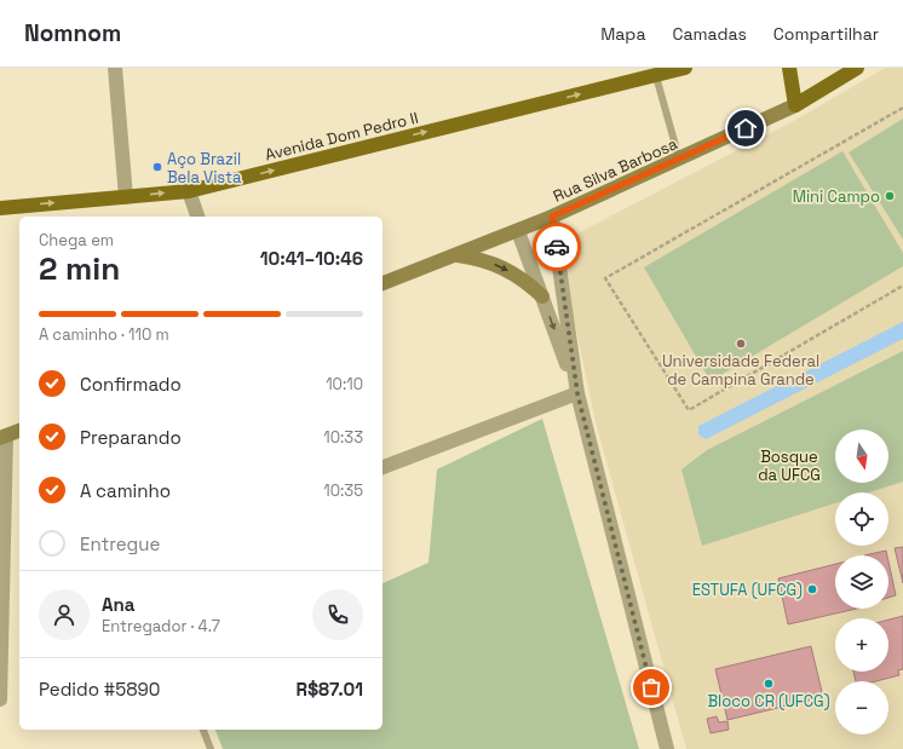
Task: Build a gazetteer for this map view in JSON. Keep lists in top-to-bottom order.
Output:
{
  "streets": {
    "main road": ["Avenida Dom Pedro II", "Rua Silva Barbosa"]
  },
  "one_way": ["Avenida Dom Pedro II"],
  "parks": ["Bosque da UFCG"],
  "places": [
    "Aço Brazil Bela Vista",
    "Mini Campo",
    "Universidade Federal de Campina Grande",
    "ESTUFA (UFCG)",
    "Bloco CR (UFCG)"
  ],
  "north": "bottom",
  "page": {
    "header": "Nomnom",
    "nav": ["Mapa", "Camadas", "Compartilhar"],
    "heading": ["2 min", "Chega em", "10:41–10:46"],
    "panel": [
      "Ana",
      "Entregador · 4.7",
      "Pedido #5890",
      "R$87.01"
    ],
    "bar": "A caminho · 110 m",
    "list": [
      ["Confirmado", "10:10"],
      ["Preparando", "10:33"],
      ["A caminho", "10:35"],
      "Entregue"
    ],
    "map_buttons": ["+", "−"]
  }
}
